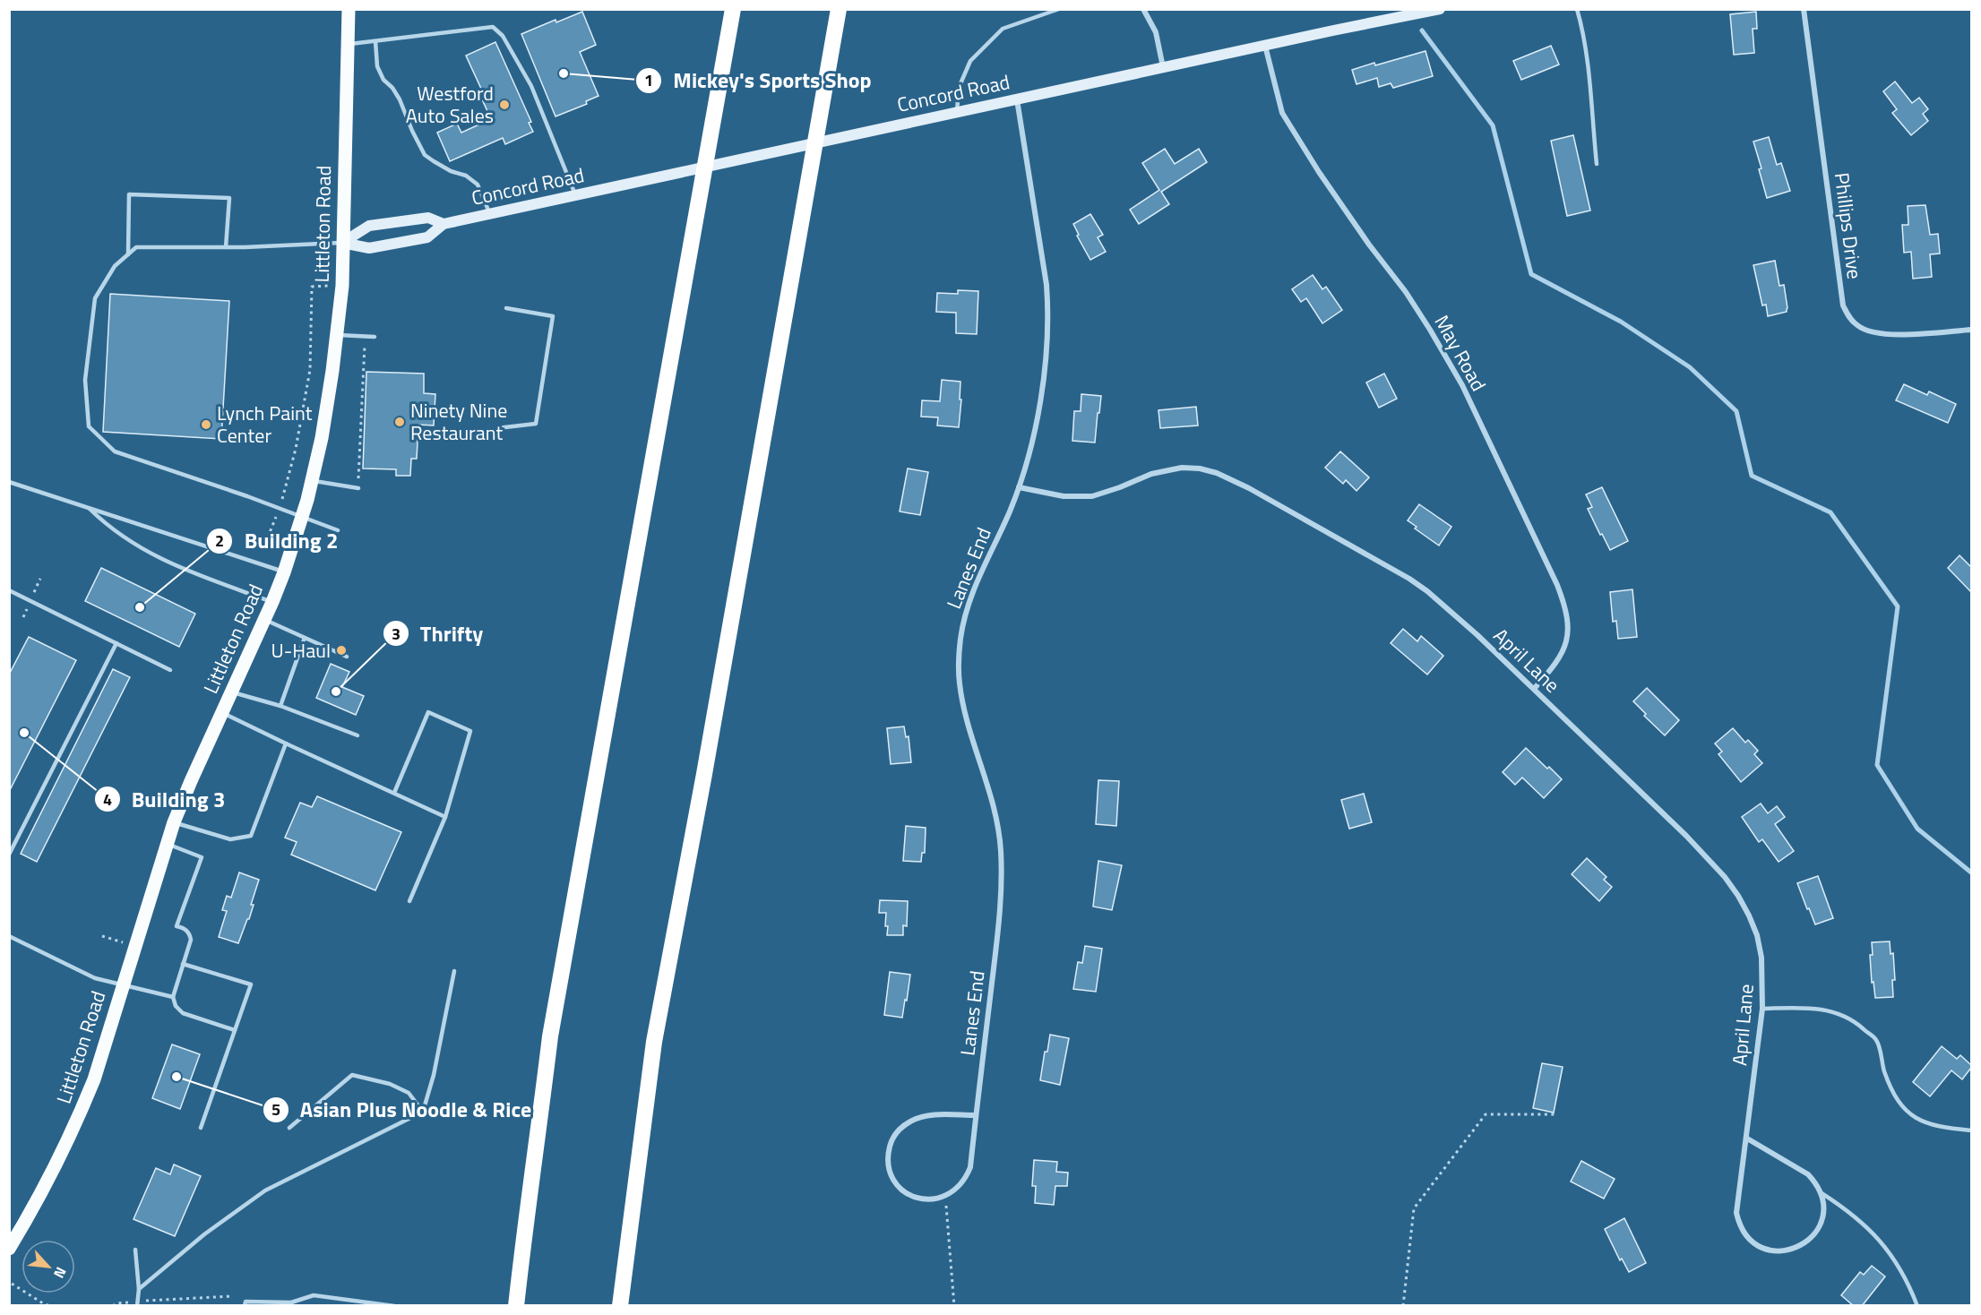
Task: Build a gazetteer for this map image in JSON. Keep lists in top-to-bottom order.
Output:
{
  "streets": {
    "main road": ["Concord Road", "Littleton Road"],
    "street": [
      "Phillips Drive",
      "May Road",
      "Lanes End",
      "April Lane"
    ]
  },
  "crossings": [
    ["Concord Road", "Littleton Road"],
    ["Concord Road", "May Road"],
    ["Concord Road", "Lanes End"],
    ["May Road", "April Lane"],
    ["Lanes End", "April Lane"]
  ],
  "places": [
    "Mickey's Sports Shop",
    "Westford Auto Sales",
    "Ninety Nine Restaurant",
    "Lynch Paint Center",
    "Building 2",
    "U-Haul",
    "Thrifty",
    "Building 3",
    "Asian Plus Noodle & Rice"
  ],
  "north": "bottom right"
}
